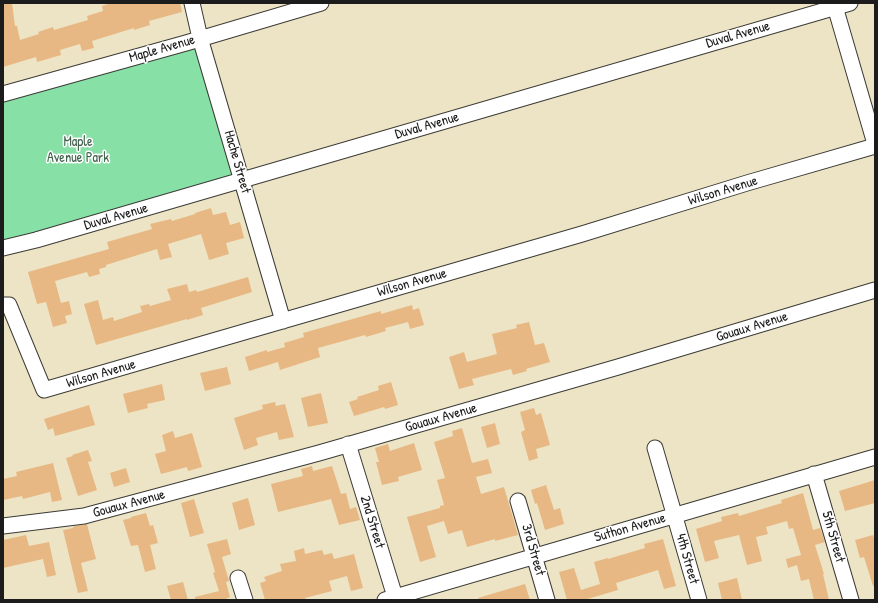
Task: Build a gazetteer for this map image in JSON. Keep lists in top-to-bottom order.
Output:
{
  "streets": {
    "street": [
      "Duval Avenue",
      "Maple Avenue",
      "Hache Street",
      "Wilson Avenue",
      "Gouaux Avenue",
      "2nd Street",
      "Suthon Avenue",
      "5th Street",
      "3rd Street",
      "4th Street"
    ]
  },
  "crossings": [
    ["Duval Avenue", "Hache Street"],
    ["Maple Avenue", "Hache Street"],
    ["Hache Street", "Wilson Avenue"],
    ["Gouaux Avenue", "2nd Street"],
    ["2nd Street", "Suthon Avenue"],
    ["Suthon Avenue", "5th Street"],
    ["Suthon Avenue", "3rd Street"],
    ["Suthon Avenue", "4th Street"]
  ],
  "parks": ["Maple Avenue Park"]
}
